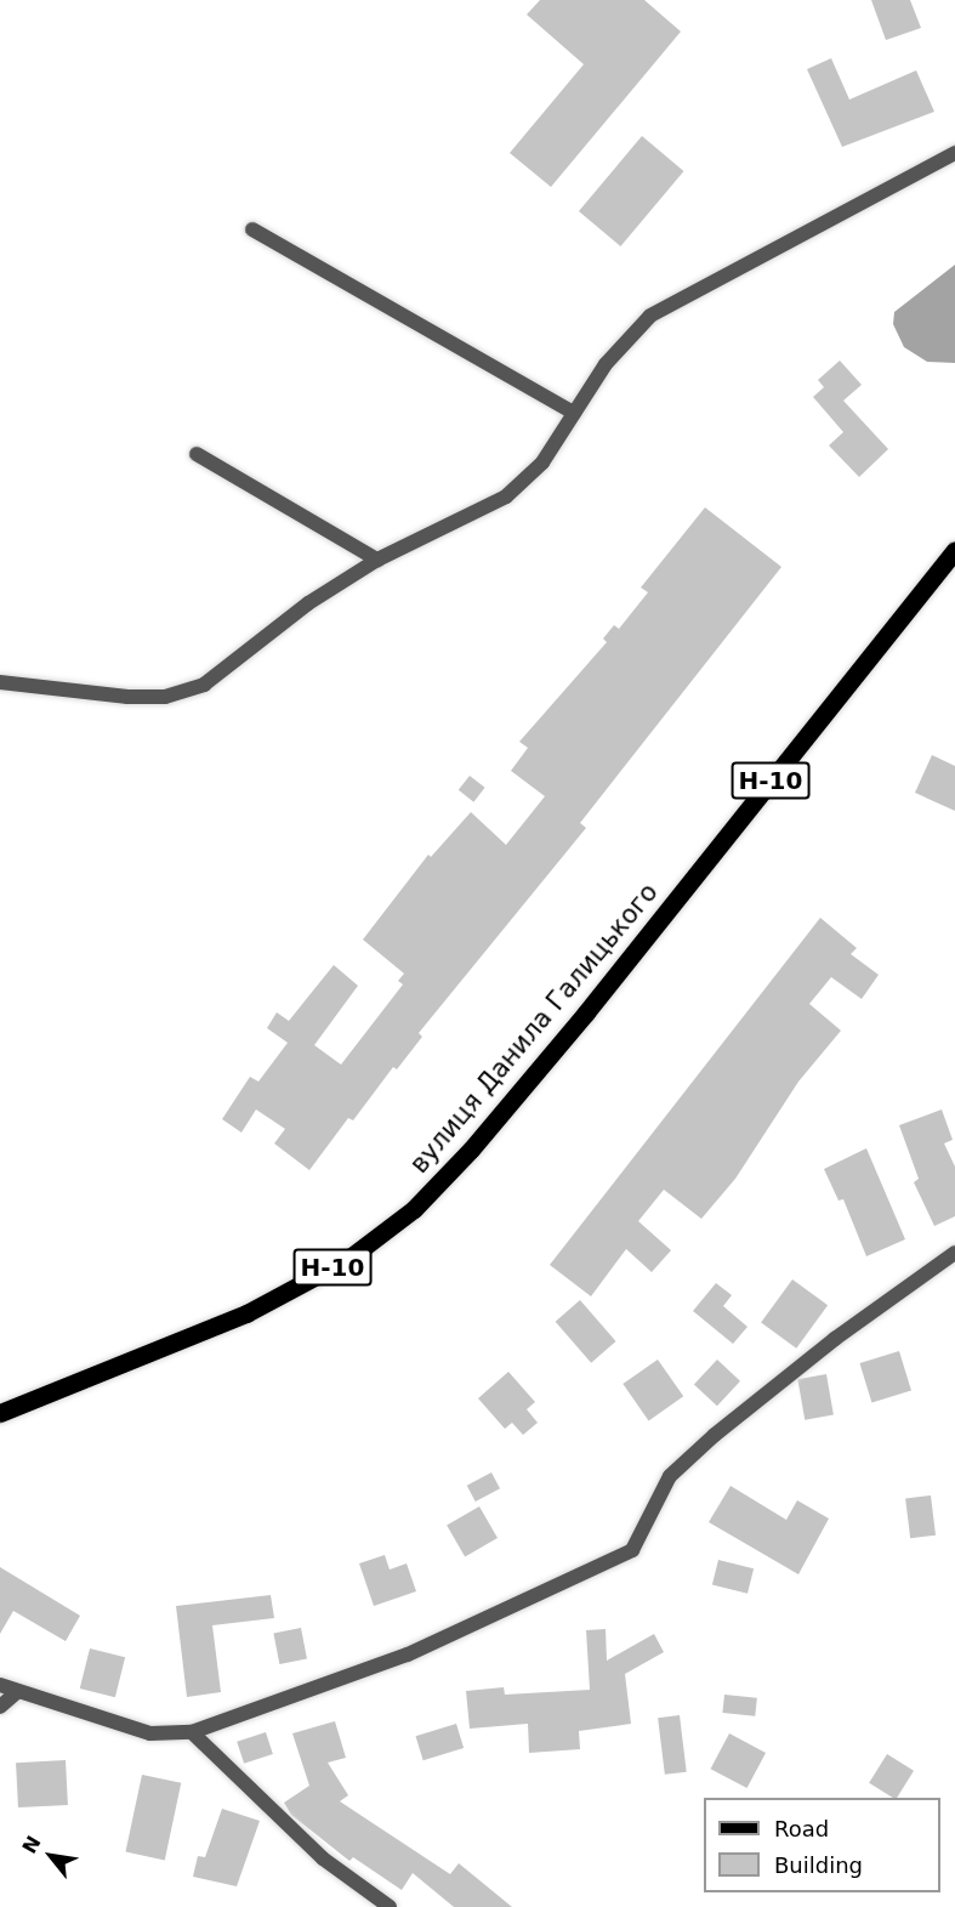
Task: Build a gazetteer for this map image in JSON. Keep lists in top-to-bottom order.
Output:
{
  "streets": {
    "main road": ["Н-10", "вулиця Данила Галицького"]
  },
  "legend": ["Road", "Building"],
  "north": "top left"
}
